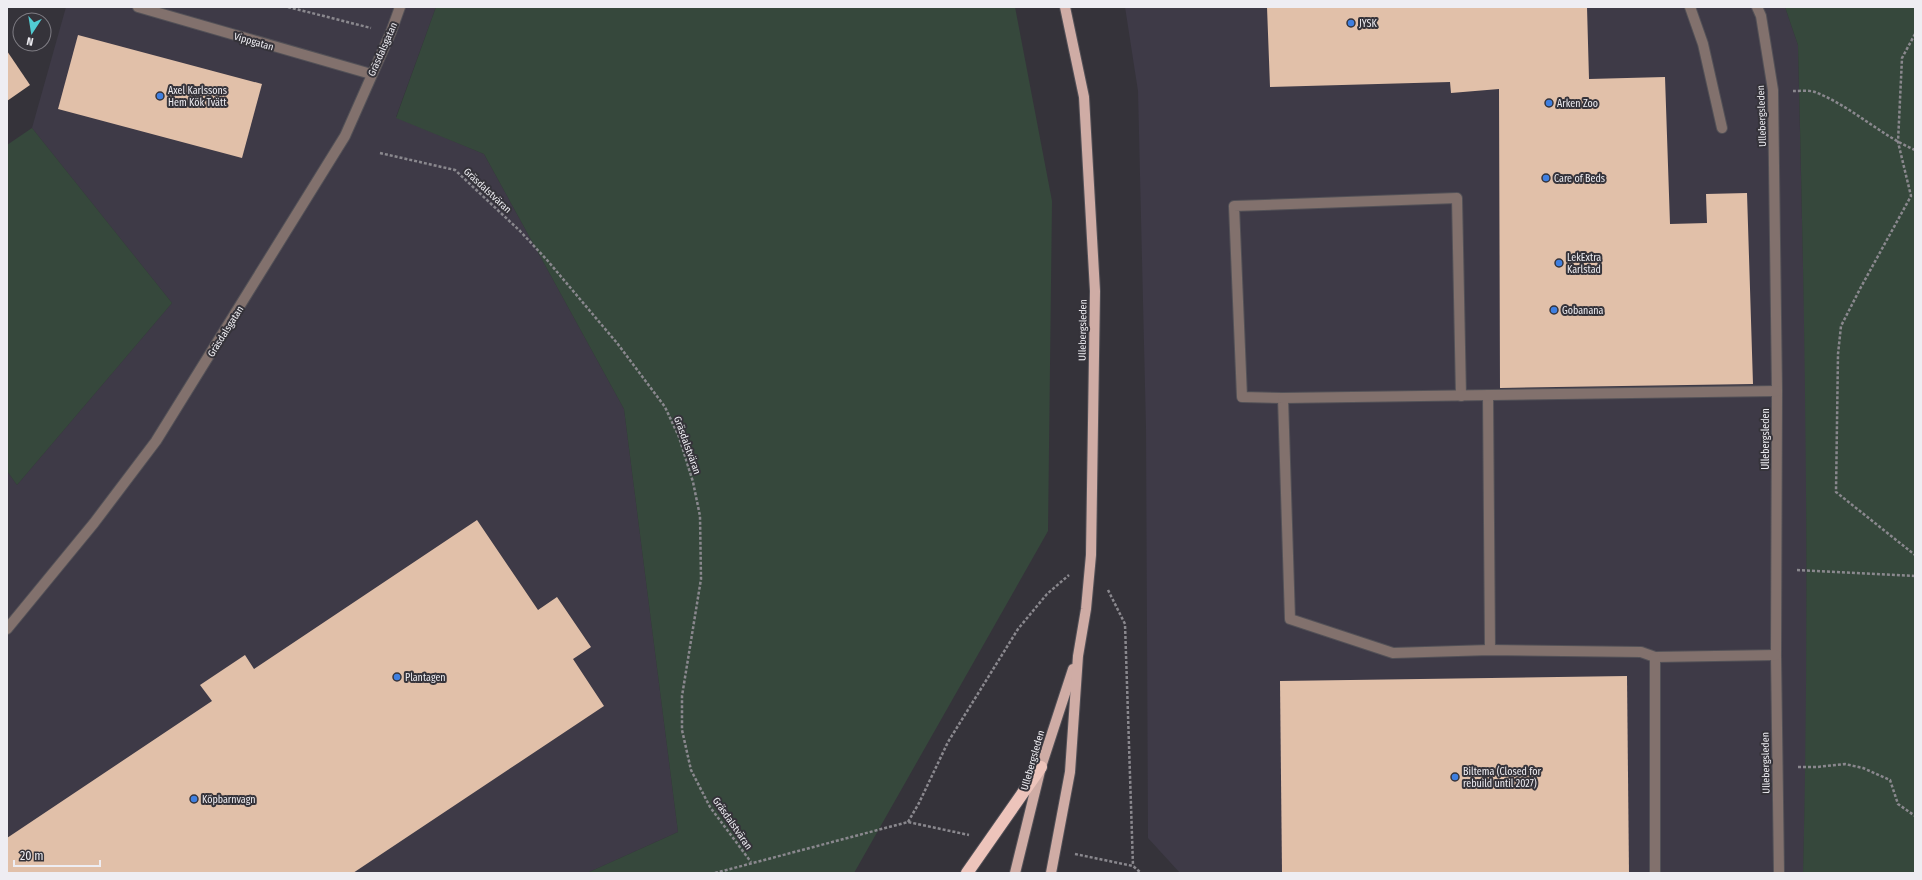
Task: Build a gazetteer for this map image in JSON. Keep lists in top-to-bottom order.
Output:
{
  "streets": {
    "main road": ["Ullebergsleden"],
    "street": ["Vippgatan", "Gräsdalsgatan"],
    "path": ["Gräsdalstväran"]
  },
  "crossings": [
    ["Vippgatan", "Gräsdalsgatan"]
  ],
  "places": [
    "JYSK",
    "Axel Karlssons Hem Kök Tvätt",
    "Arken Zoo",
    "Care of Beds",
    "LekExtra Karlstad",
    "Gobanana",
    "Plantagen",
    "Biltema (Closed for rebuild until 2027)",
    "Köpbarnvagn"
  ],
  "scale_bar": "20 m",
  "north": "bottom"
}
